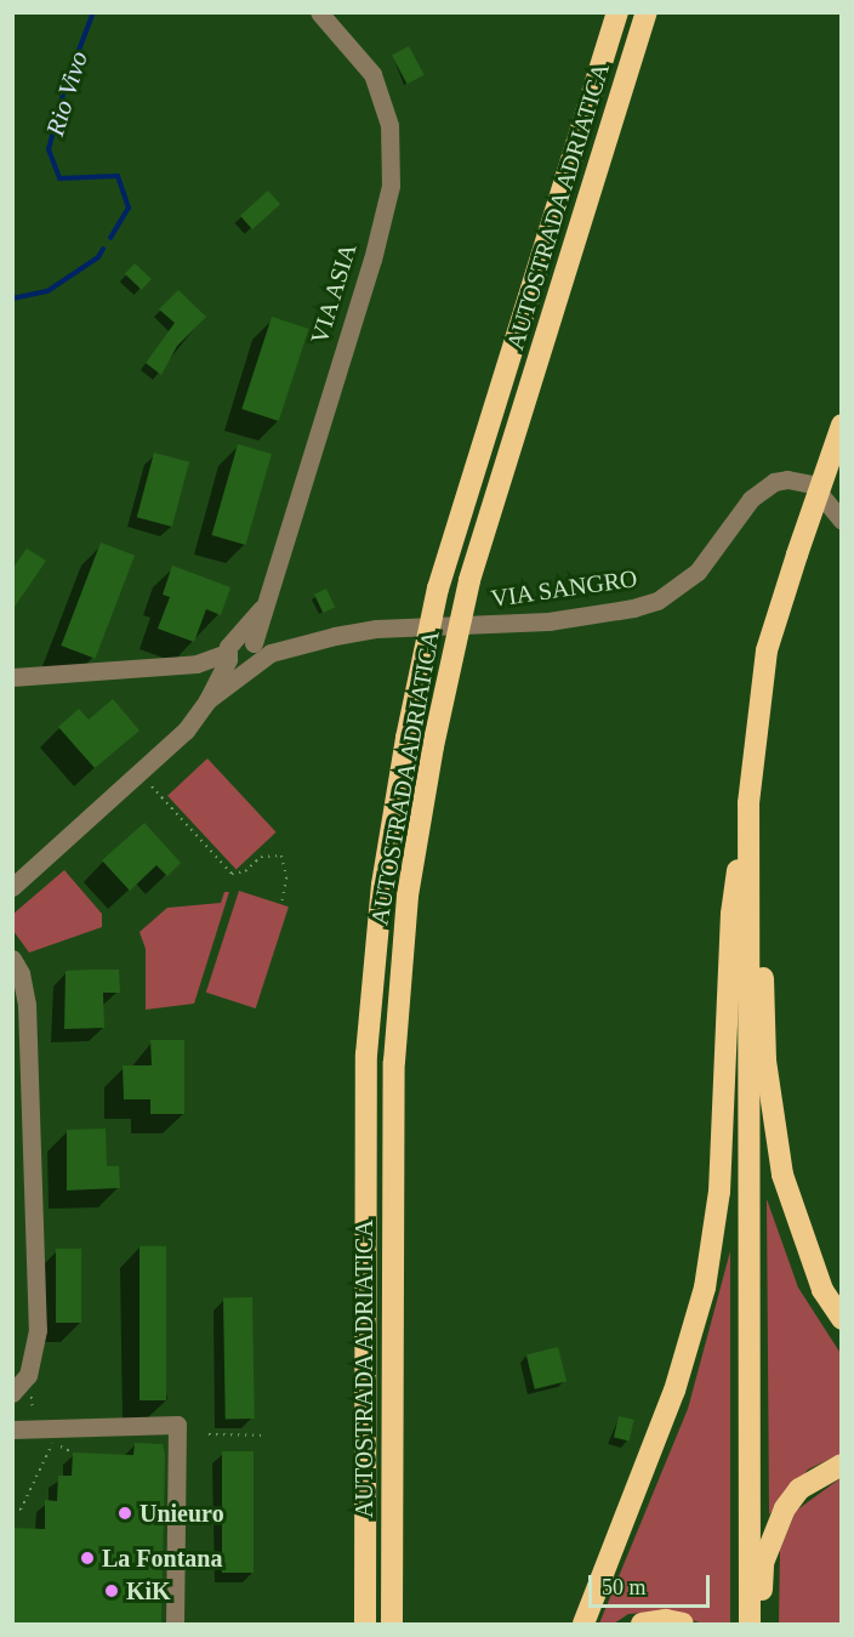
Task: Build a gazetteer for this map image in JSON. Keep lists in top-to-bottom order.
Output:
{
  "streets": {
    "highway": ["AUTOSTRADA ADRIATICA"],
    "street": ["VIA ASIA", "VIA SANGRO"]
  },
  "crossings": [
    ["VIA ASIA", "VIA SANGRO"]
  ],
  "water": ["Rio Vivo"],
  "places": ["Unieuro", "La Fontana", "KiK"],
  "scale_bar": "50 m"
}
